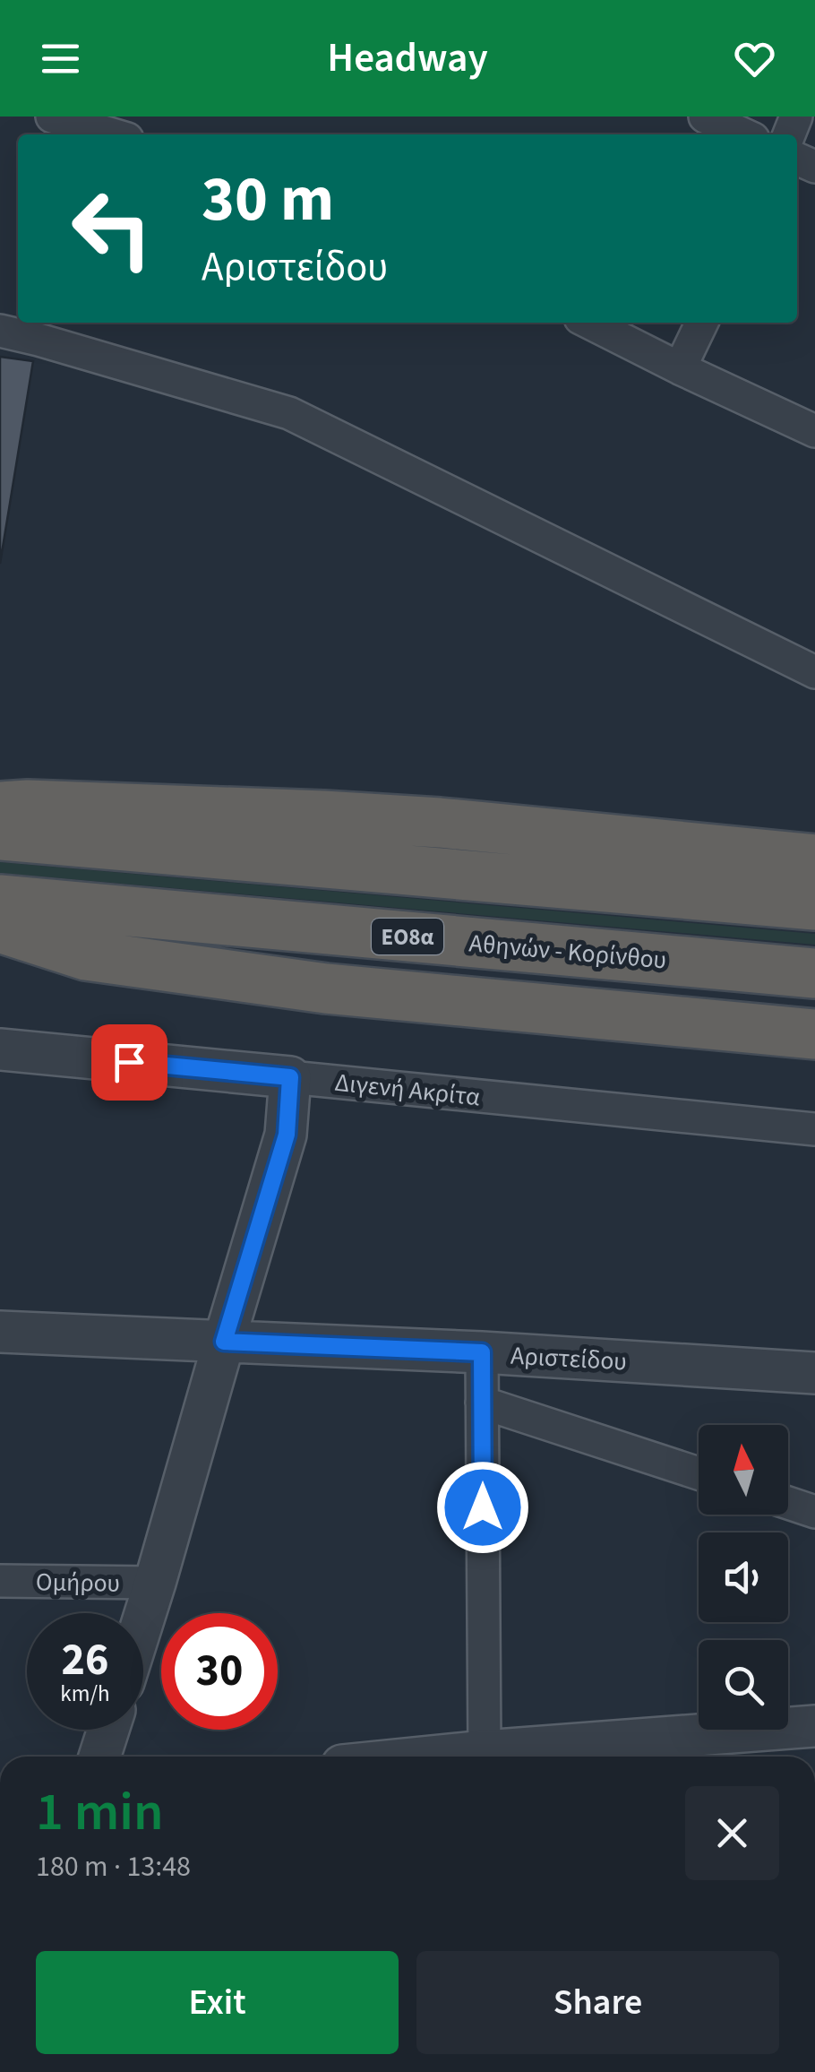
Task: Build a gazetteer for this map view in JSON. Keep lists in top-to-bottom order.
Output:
{
  "streets": {
    "highway": ["ΕΟ8α", "Αθηνών - Κορίνθου"],
    "street": ["Διγενή Ακρίτα", "Αριστείδου", "Ομήρου"]
  },
  "north": "top",
  "page": {
    "header": "Headway",
    "turn": ["30 m", "Αριστείδου"],
    "speed": "26 km/h",
    "limit": "30",
    "heading": ["1 min", "180 m · 13:48"],
    "buttons": ["Exit", "Share"]
  }
}
